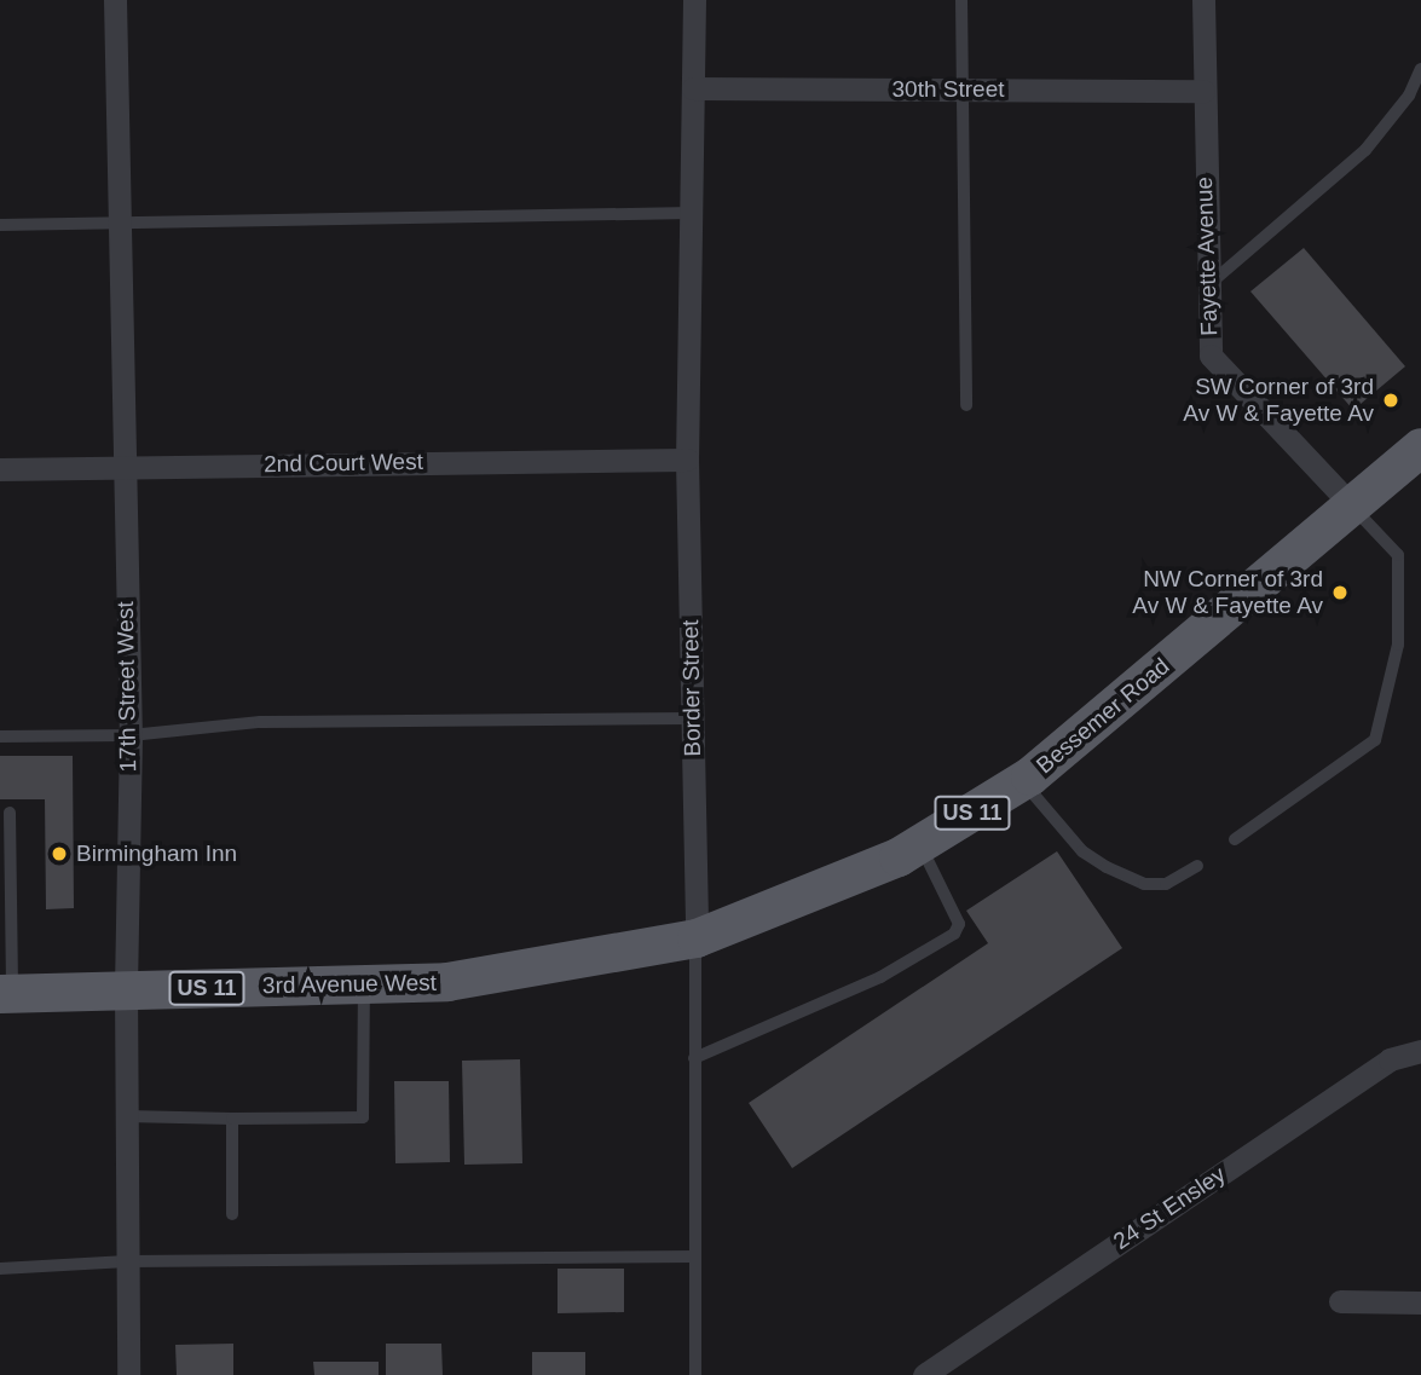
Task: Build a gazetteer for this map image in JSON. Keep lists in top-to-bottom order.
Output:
{
  "streets": {
    "main road": ["Bessemer Road", "US 11", "3rd Avenue West"],
    "street": [
      "30th Street",
      "Fayette Avenue",
      "2nd Court West",
      "17th Street West",
      "Border Street",
      "24 St Ensley"
    ]
  },
  "crossings": [
    ["30th Street", "Fayette Avenue"],
    ["30th Street", "Border Street"],
    ["Fayette Avenue", "Bessemer Road"],
    ["2nd Court West", "17th Street West"],
    ["2nd Court West", "Border Street"],
    ["17th Street West", "3rd Avenue West"],
    ["Border Street", "Bessemer Road"],
    ["Border Street", "3rd Avenue West"],
    ["Bessemer Road", "3rd Avenue West"]
  ],
  "places": ["SW Corner of 3rd Av W & Fayette Av", "NW Corner of 3rd Av W & Fayette Av", "Birmingham Inn"]
}
